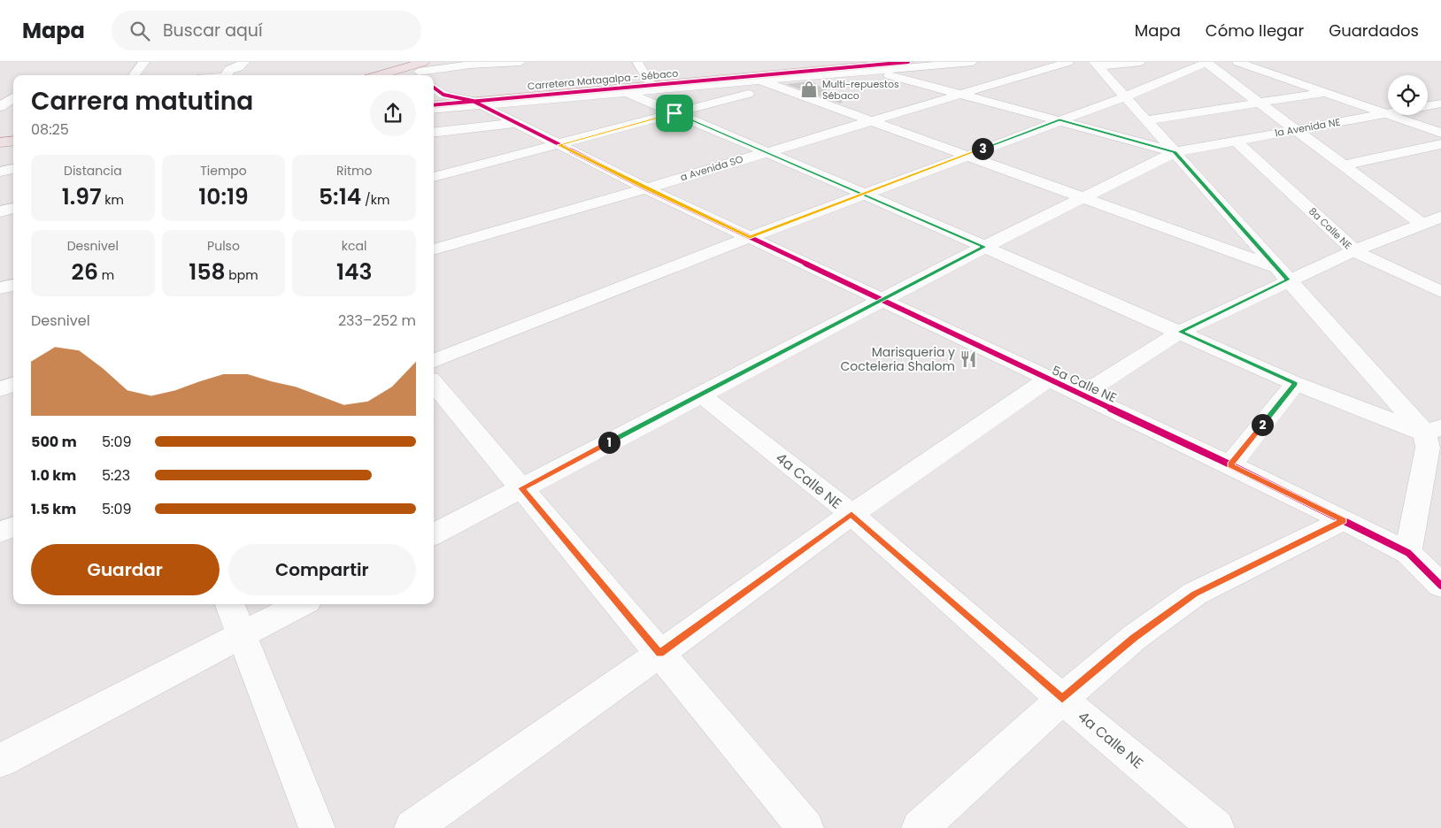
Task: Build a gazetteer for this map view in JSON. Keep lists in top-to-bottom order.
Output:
{
  "streets": {
    "main road": ["Carretera Matagalpa - Sébaco"],
    "street": [
      "1a Avenida NE",
      "a Avenida SO",
      "8a Calle NE",
      "5a Calle NE",
      "4a Calle NE"
    ]
  },
  "crossings": [
    ["Carretera Matagalpa - Sébaco", "5a Calle NE"],
    ["1a Avenida NE", "8a Calle NE"],
    ["a Avenida SO", "5a Calle NE"]
  ],
  "places": {
    "shop": ["Multi-repuestos Sébaco"],
    "restaurant": ["Marisqueria y Cocteleria Shalom"]
  },
  "page": {
    "header": "Mapa",
    "search": "Buscar aquí",
    "nav": ["Mapa", "Cómo llegar", "Guardados"],
    "heading": ["Carrera matutina", "08:25"],
    "pins": ["3", "2", "1"],
    "stats": [
      ["Distancia", "1.97 km"],
      ["Tiempo", "10:19"],
      ["Ritmo", "5:14 /km"],
      ["Desnivel", "26 m"],
      ["Pulso", "158 bpm"],
      ["kcal", "143"]
    ],
    "chart": ["Desnivel", "233–252 m"],
    "list": [
      {
        "name": "500 m",
        "note": "5:09"
      },
      {
        "name": "1.0 km",
        "note": "5:23"
      },
      {
        "name": "1.5 km",
        "note": "5:09"
      }
    ],
    "buttons": ["Guardar", "Compartir"]
  }
}
